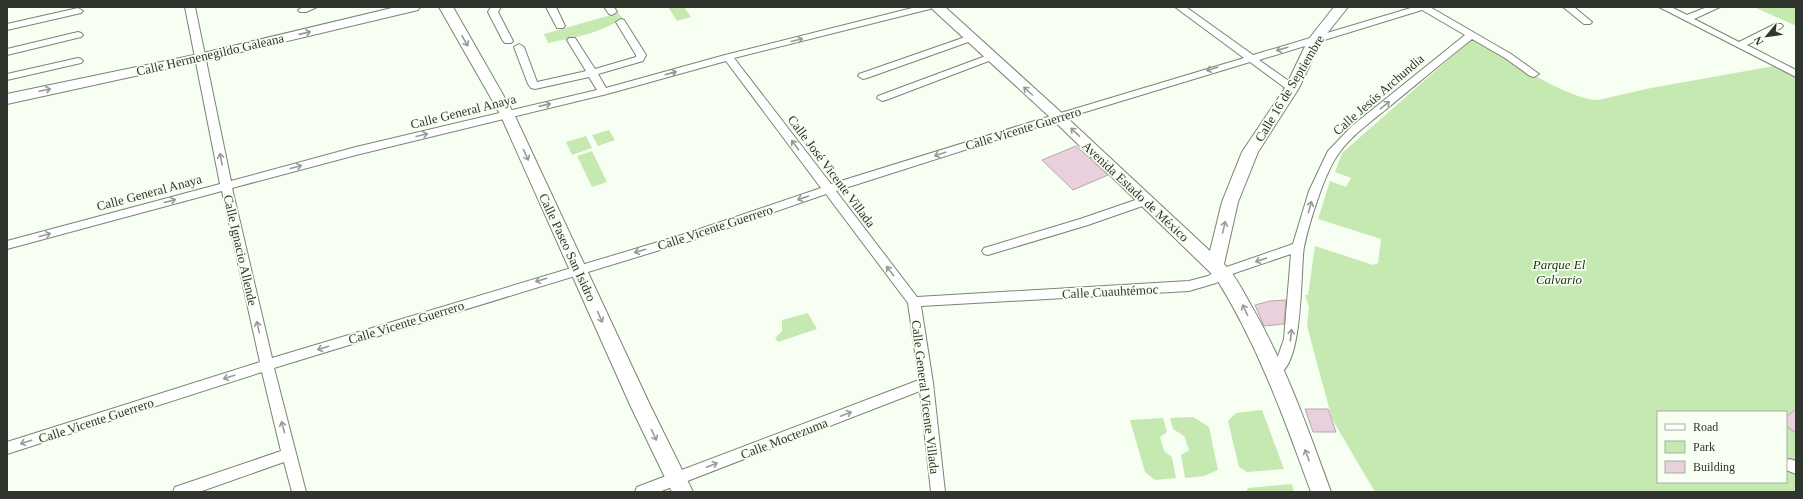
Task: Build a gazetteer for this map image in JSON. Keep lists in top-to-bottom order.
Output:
{
  "streets": {
    "main road": [
      "Calle Hermenegildo Galeana",
      "Calle 16 de Septiembre",
      "Avenida Estado de México",
      "Calle Paseo San Isidro"
    ],
    "street": [
      "Calle Jesús Archundia",
      "Calle General Anaya",
      "Calle Vicente Guerrero",
      "Calle José Vicente Villada",
      "Calle Ignacio Allende",
      "Calle Cuauhtémoc",
      "Calle General Vicente Villada",
      "Calle Moctezuma"
    ]
  },
  "crossings": [
    ["Calle Hermenegildo Galeana", "Calle Ignacio Allende"],
    ["Calle 16 de Septiembre", "Calle Vicente Guerrero"],
    ["Calle 16 de Septiembre", "Avenida Estado de México"],
    ["Calle 16 de Septiembre", "Calle Cuauhtémoc"],
    ["Calle Jesús Archundia", "Calle Cuauhtémoc"],
    ["Calle General Anaya", "Calle José Vicente Villada"],
    ["Calle General Anaya", "Calle Paseo San Isidro"],
    ["Calle General Anaya", "Calle Ignacio Allende"],
    ["Calle Vicente Guerrero", "Calle José Vicente Villada"],
    ["Calle Vicente Guerrero", "Avenida Estado de México"],
    ["Calle Vicente Guerrero", "Calle Paseo San Isidro"],
    ["Calle Vicente Guerrero", "Calle Ignacio Allende"],
    ["Calle José Vicente Villada", "Calle Cuauhtémoc"],
    ["Calle José Vicente Villada", "Calle General Vicente Villada"],
    ["Avenida Estado de México", "Calle Cuauhtémoc"],
    ["Calle Paseo San Isidro", "Calle Moctezuma"],
    ["Calle Cuauhtémoc", "Calle General Vicente Villada"],
    ["Calle General Vicente Villada", "Calle Moctezuma"]
  ],
  "one_way": [
    "Calle Hermenegildo Galeana",
    "Calle 16 de Septiembre",
    "Calle Jesús Archundia",
    "Calle General Anaya",
    "Calle José Vicente Villada",
    "Avenida Estado de México",
    "Calle Paseo San Isidro",
    "Calle Ignacio Allende",
    "Calle Moctezuma"
  ],
  "parks": ["Parque El Calvario"],
  "legend": ["Road", "Park", "Building"],
  "north": "bottom left"
}
